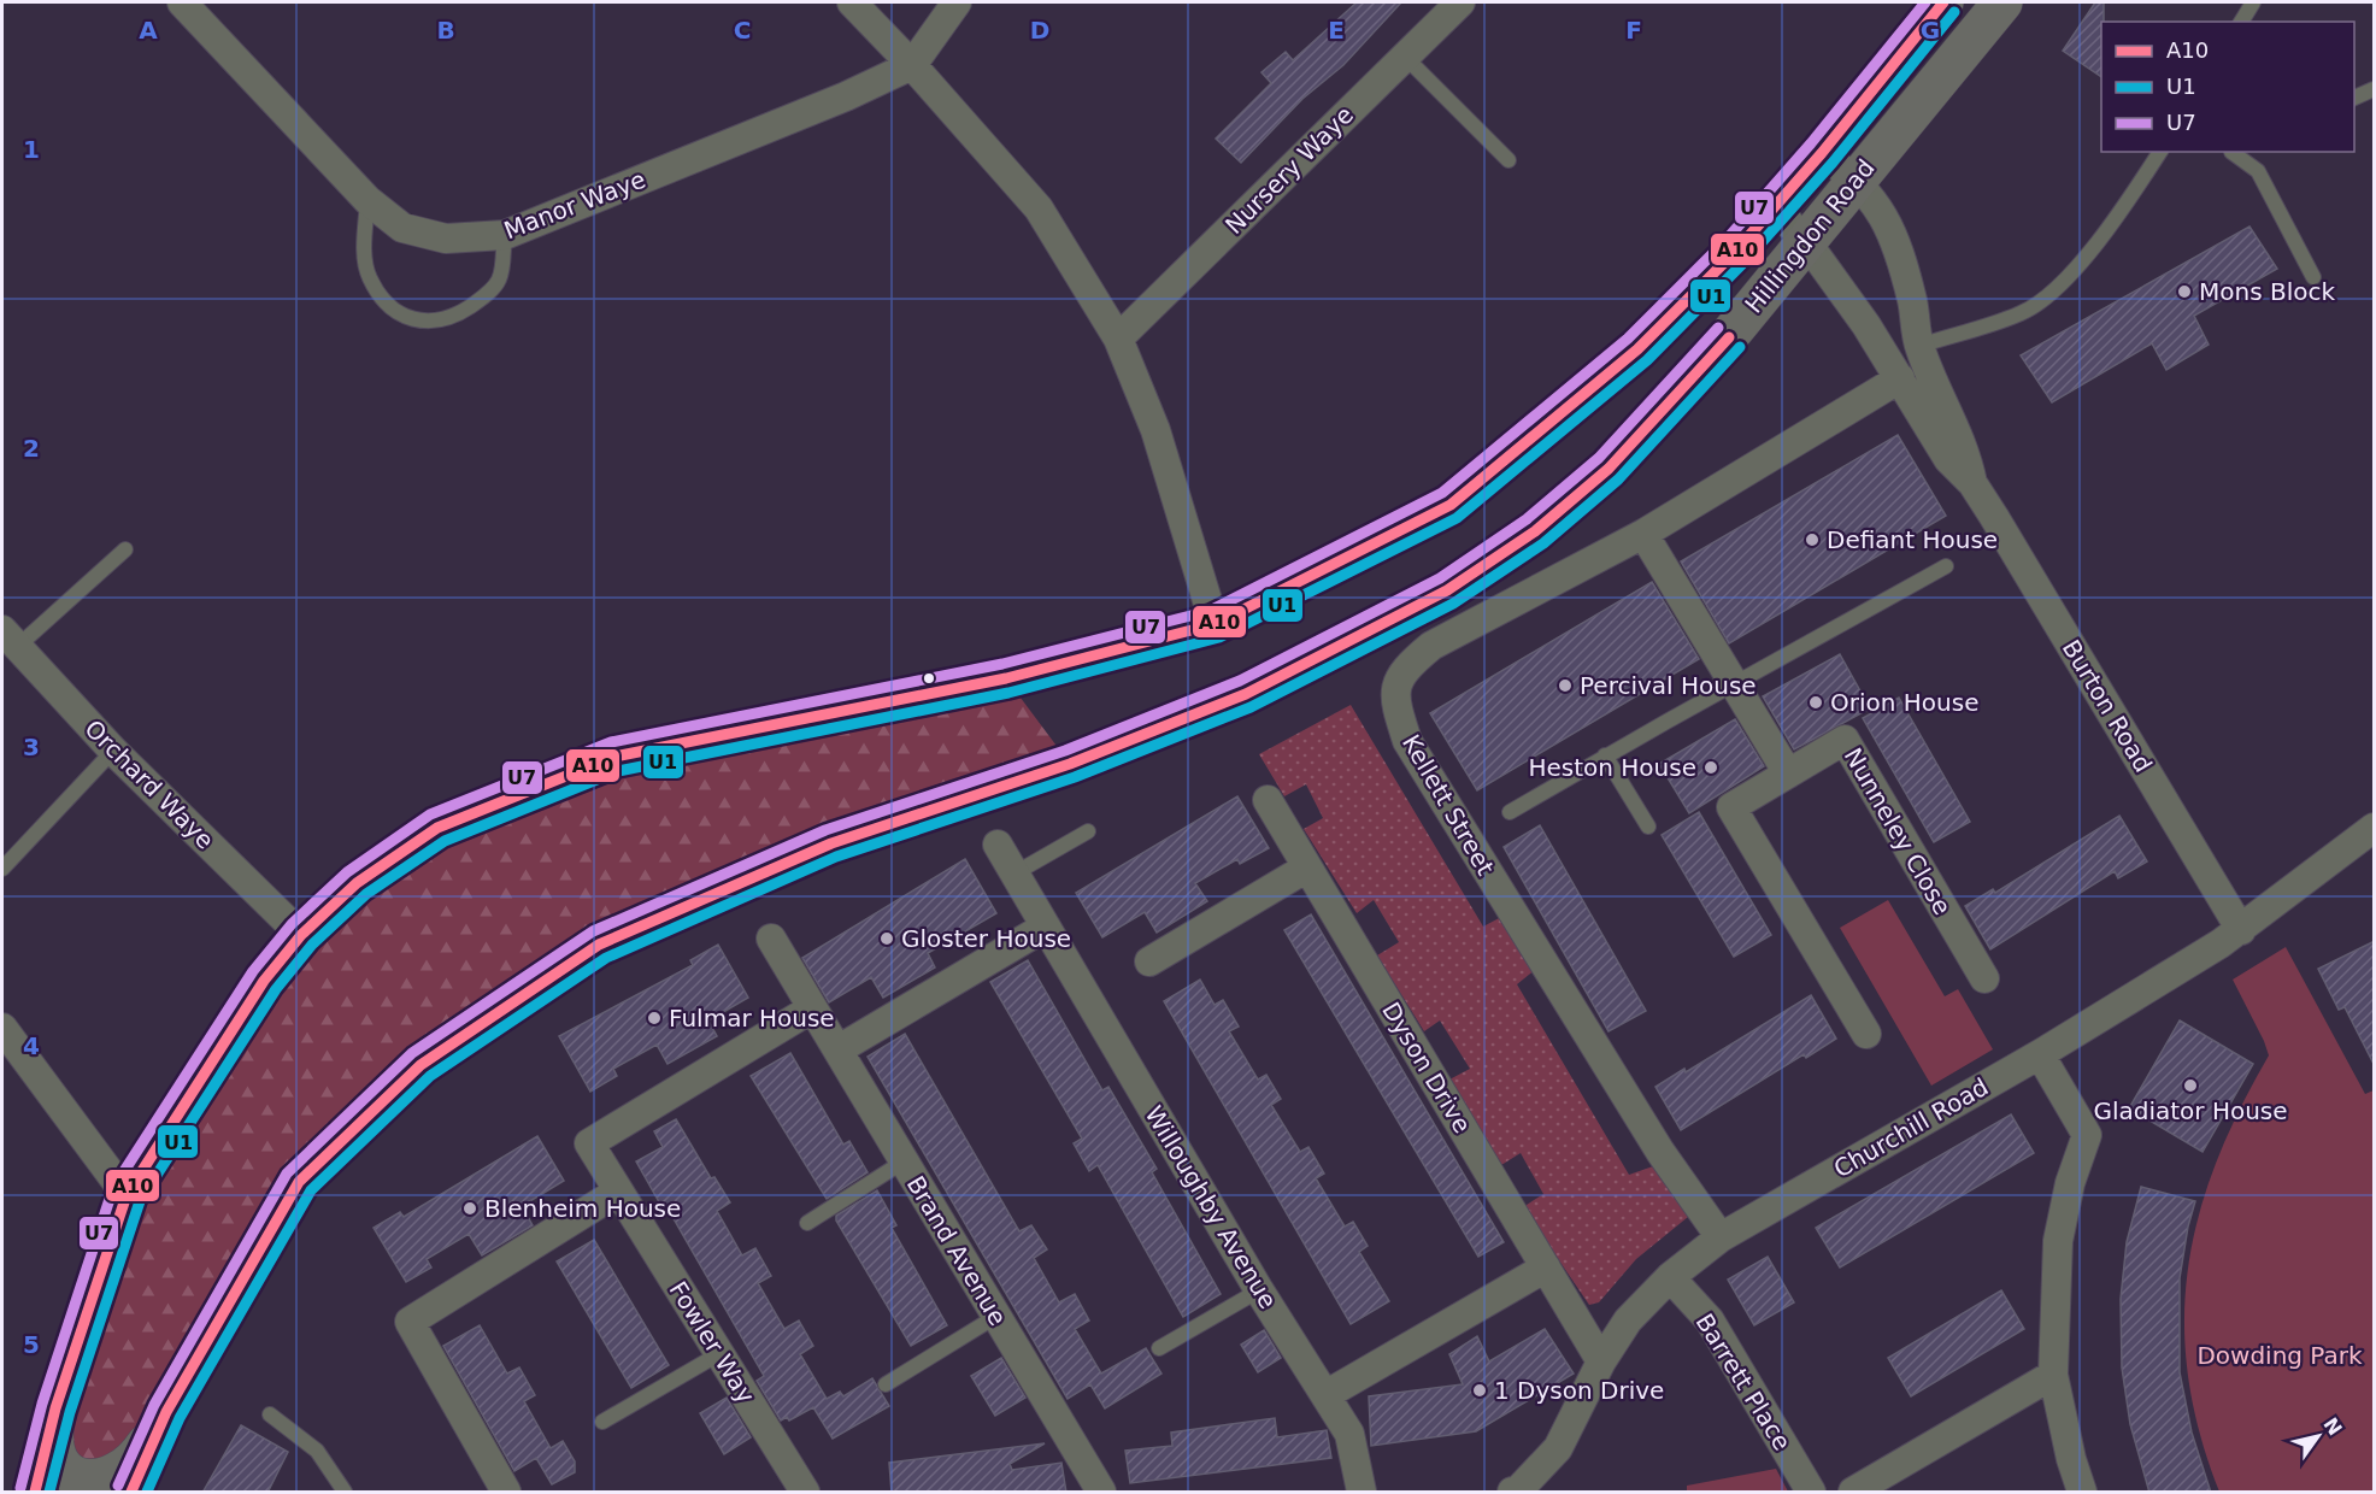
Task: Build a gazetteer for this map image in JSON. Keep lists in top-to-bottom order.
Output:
{
  "streets": {
    "main road": ["Hillingdon Road"],
    "street": [
      "Nursery Waye",
      "Manor Waye",
      "Burton Road",
      "Orchard Waye",
      "Kellett Street",
      "Nunneley Close",
      "Dyson Drive",
      "Churchill Road",
      "Willoughby Avenue",
      "Brand Avenue",
      "Fowler Way",
      "Barrett Place"
    ]
  },
  "crossings": [
    ["Hillingdon Road", "Burton Road"],
    ["Hillingdon Road", "Orchard Waye"],
    ["Burton Road", "Kellett Street"],
    ["Burton Road", "Churchill Road"],
    ["Kellett Street", "Churchill Road"],
    ["Dyson Drive", "Churchill Road"],
    ["Churchill Road", "Barrett Place"],
    ["Brand Avenue", "Fowler Way"]
  ],
  "parks": ["Dowding Park"],
  "places": [
    "Mons Block",
    "Defiant House",
    "Percival House",
    "Orion House",
    "Heston House",
    "Gloster House",
    "Fulmar House",
    "Gladiator House",
    "Blenheim House",
    "1 Dyson Drive"
  ],
  "lines": ["transit line A10", "transit line U7", "transit line U1"],
  "legend": ["A10", "U1", "U7"],
  "north": "top right",
  "grid": {
    "columns": [
      "A",
      "B",
      "C",
      "D",
      "E",
      "F",
      "G"
    ],
    "rows": [
      "1",
      "2",
      "3",
      "4",
      "5"
    ]
  }
}
